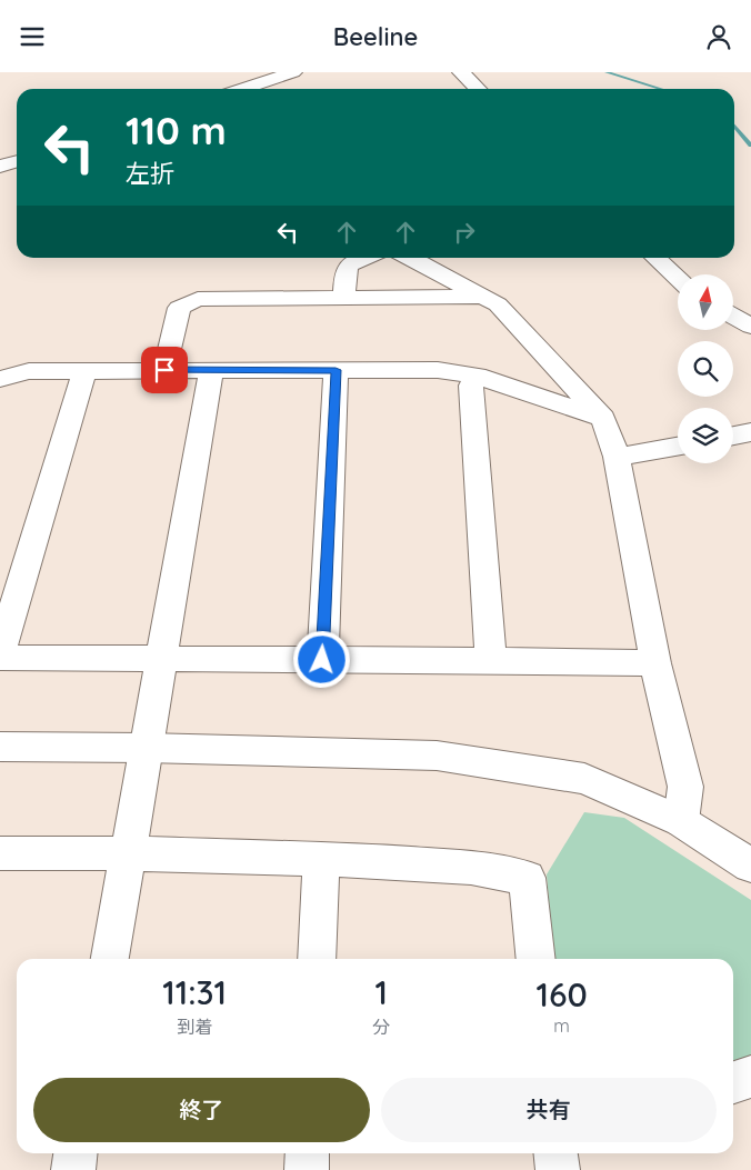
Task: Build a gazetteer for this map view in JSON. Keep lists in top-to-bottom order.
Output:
{
  "north": "top",
  "page": {
    "header": "Beeline",
    "turn": ["110 m", "左折"],
    "eta": [
      "11:31",
      "到着",
      "1",
      "分",
      "160",
      "m"
    ],
    "buttons": ["終了", "共有"]
  }
}
